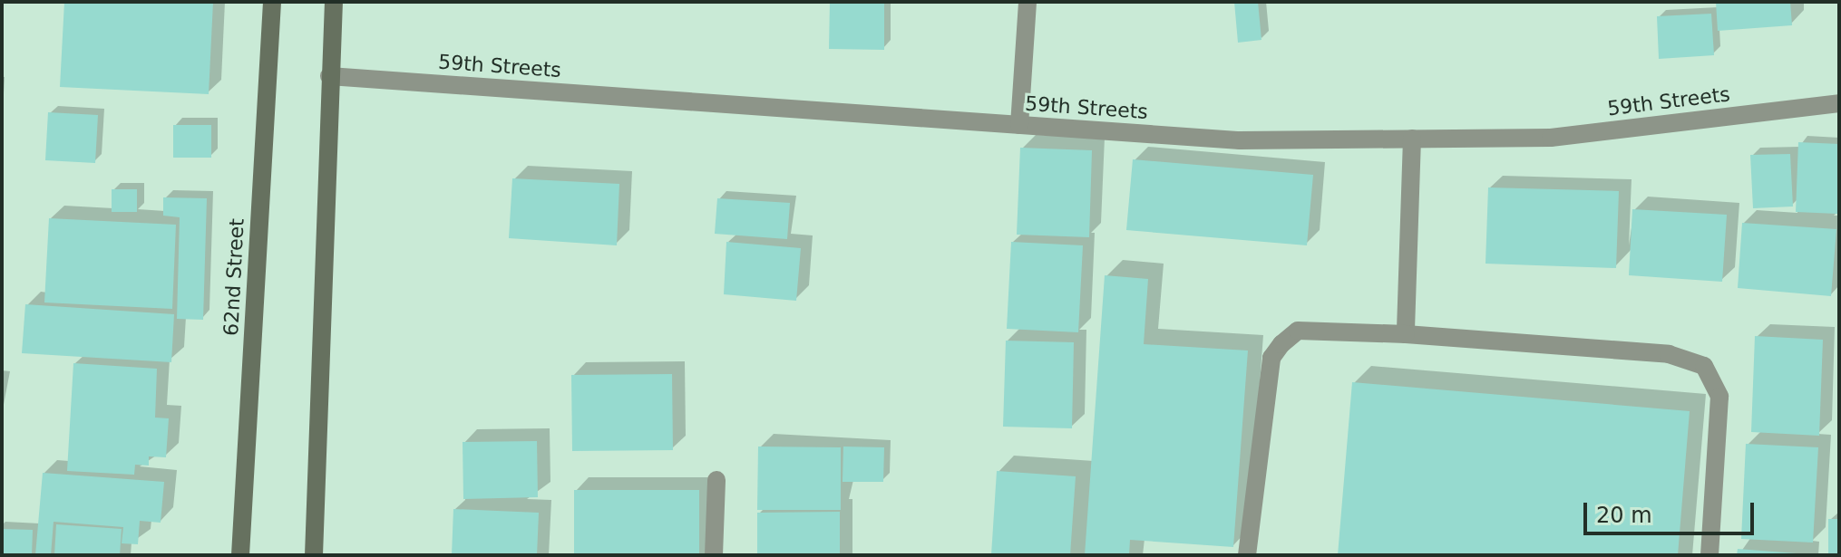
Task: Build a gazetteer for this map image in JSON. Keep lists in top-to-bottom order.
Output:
{
  "streets": {
    "main road": ["62nd Street"],
    "street": ["59th Streets"]
  },
  "scale_bar": "20 m"
}
